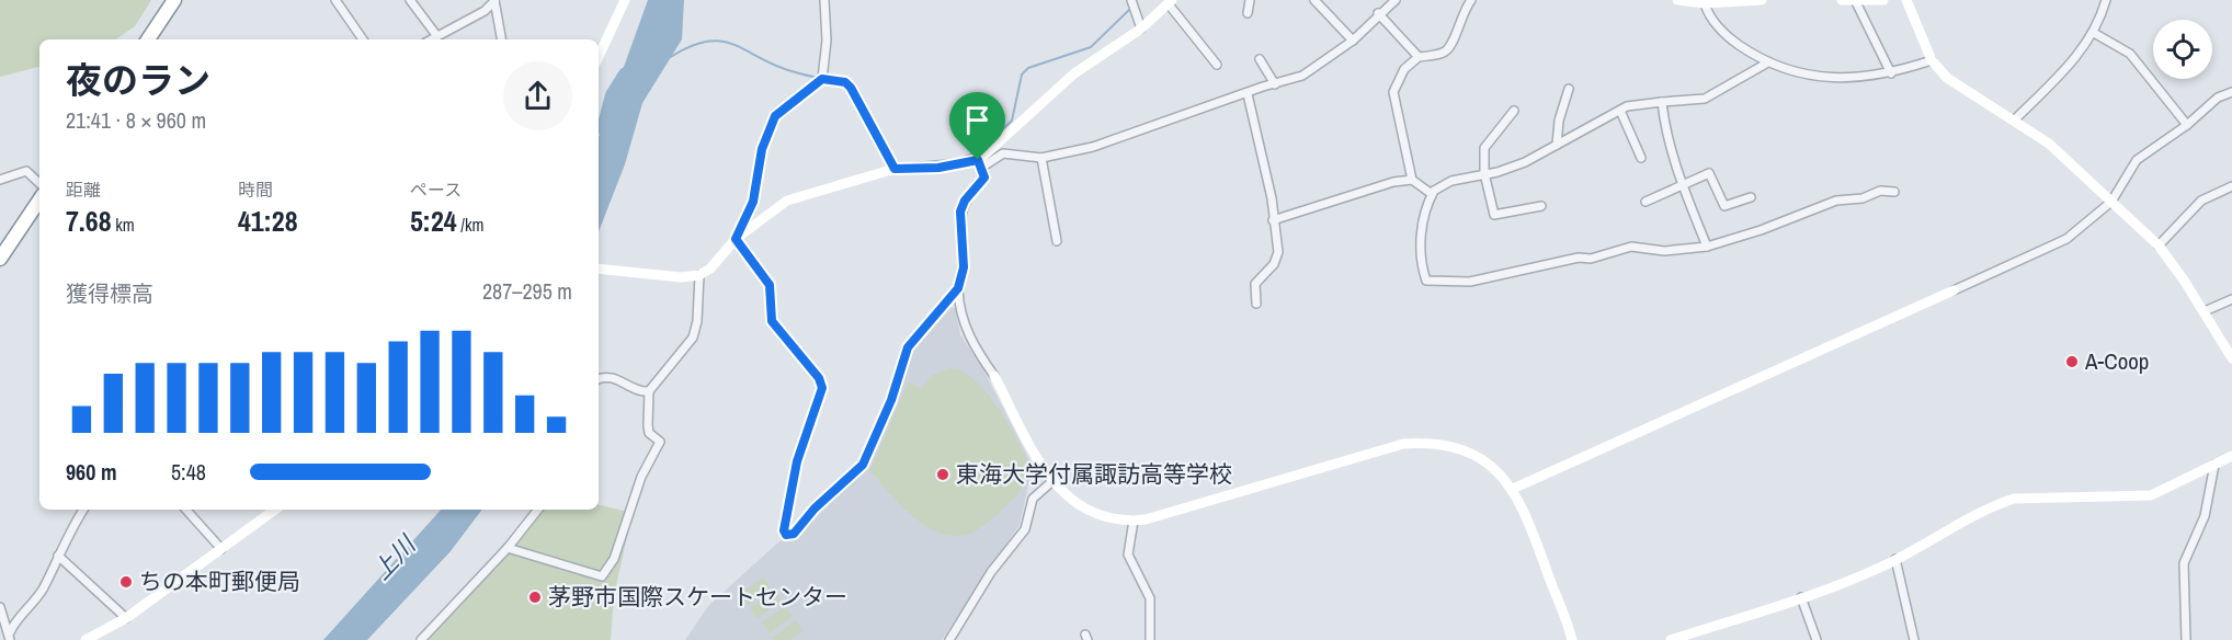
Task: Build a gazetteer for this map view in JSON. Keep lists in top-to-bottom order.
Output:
{
  "water": ["上川"],
  "places": [
    "A-Coop",
    "東海大学付属諏訪高等学校",
    "ちの本町郵便局",
    "茅野市国際スケートセンター"
  ],
  "page": {
    "heading": ["夜のラン", "21:41 · 8 × 960 m"],
    "stats": [
      ["距離", "7.68 km"],
      ["時間", "41:28"],
      ["ペース", "5:24 /km"]
    ],
    "chart": ["獲得標高", "287–295 m"],
    "list": [
      {
        "name": "960 m",
        "note": "5:48"
      }
    ]
  }
}
